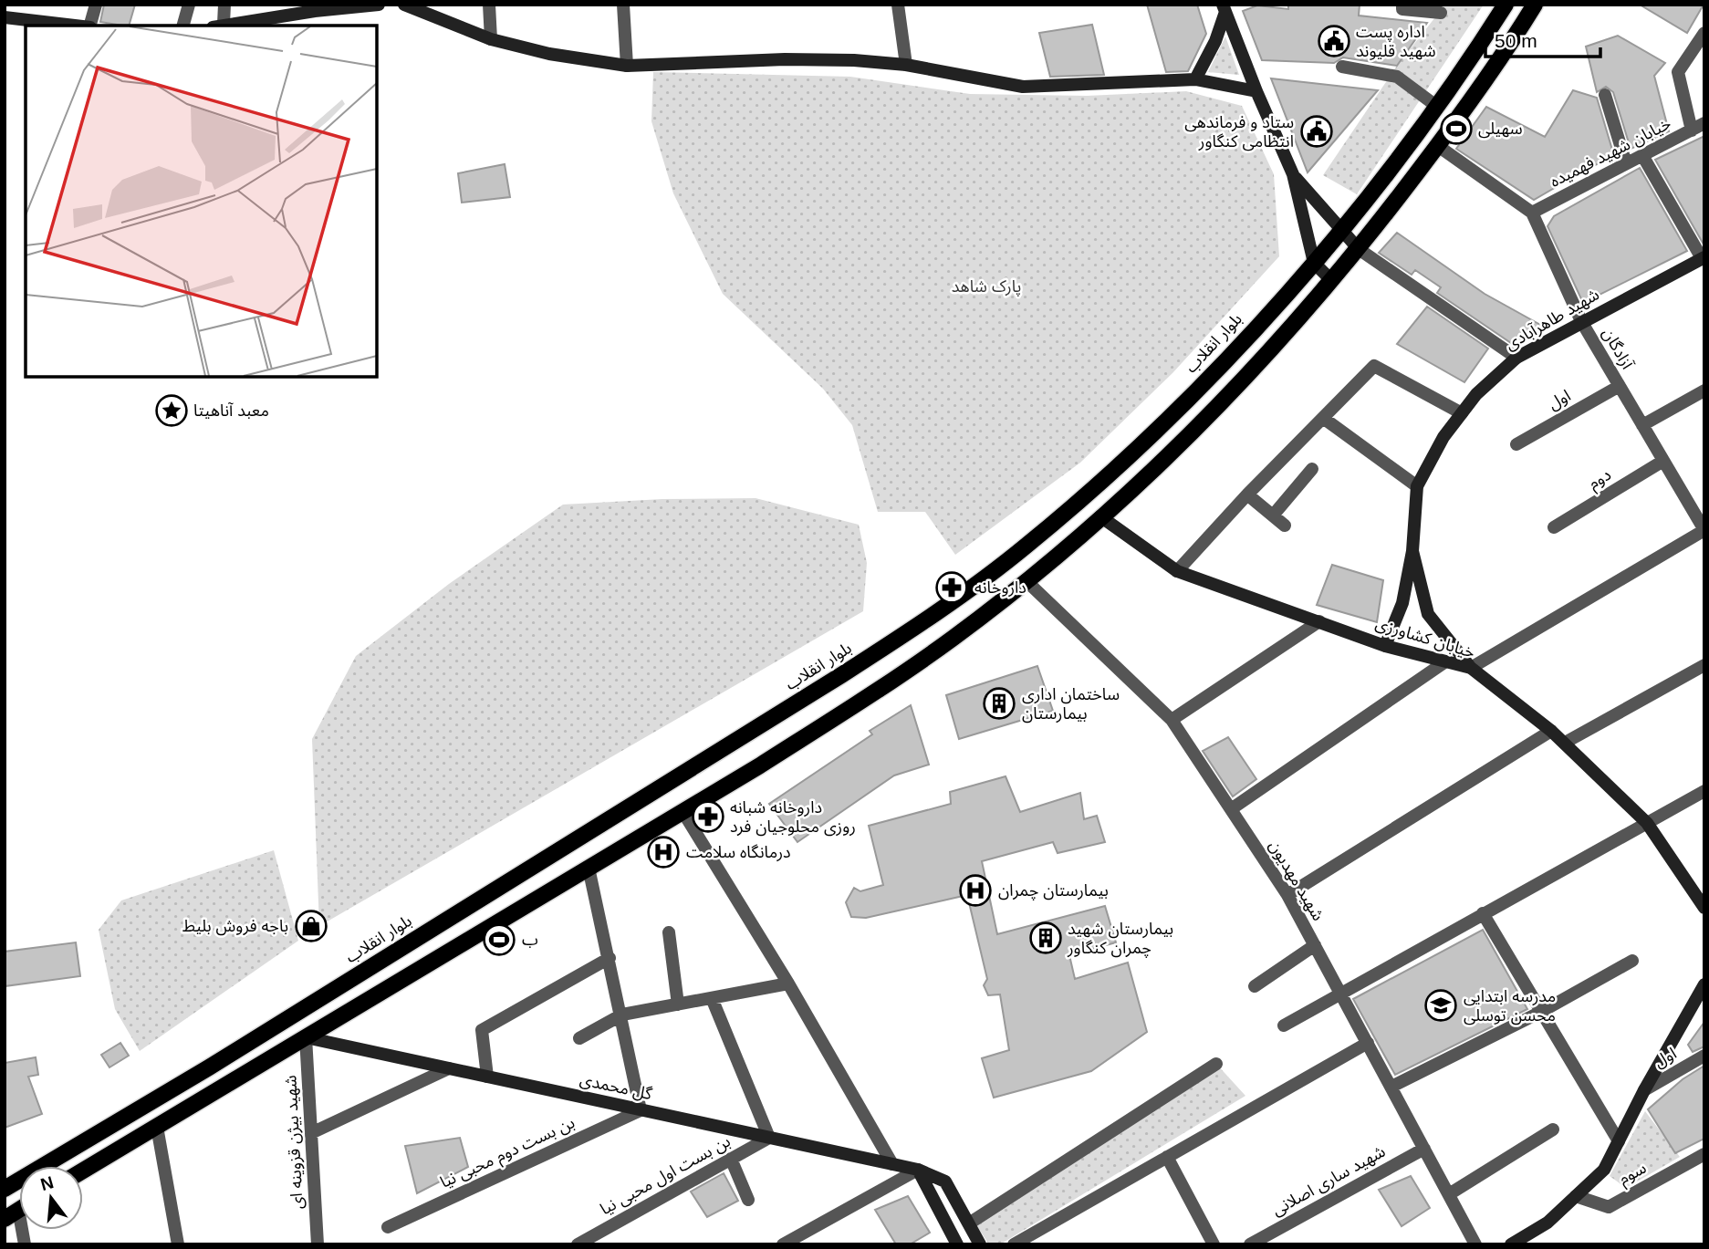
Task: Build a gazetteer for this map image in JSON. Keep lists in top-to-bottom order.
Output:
{
  "streets": {
    "main road": ["بلوار انقلاب"],
    "street": [
      "خیابان شهید فهمیده",
      "شهید طاهرآبادی",
      "آزادگان",
      "اول",
      "دوم",
      "خیابان کشاورزی",
      "شهید مهدیون",
      "گل محمدی",
      "شهید بیژن قزوینه ای",
      "بن بست دوم محبی نیا",
      "سوم",
      "بن بست اول محبی نیا",
      "شهید ساری اصلانی"
    ]
  },
  "crossings": [
    ["خیابان شهید فهمیده", "آزادگان"],
    ["شهید طاهرآبادی", "آزادگان"],
    ["آزادگان", "اول"],
    ["آزادگان", "دوم"],
    ["شهید مهدیون", "شهید ساری اصلانی"],
    ["گل محمدی", "شهید بیژن قزوینه ای"],
    ["گل محمدی", "بن بست دوم محبی نیا"],
    ["گل محمدی", "بن بست اول محبی نیا"]
  ],
  "parks": ["پارک شاهد"],
  "places": {
    "public building": ["اداره پست شهید قلیوند", "ستاد و فرماندهی انتظامی کنگاور"],
    "sports": ["سهیلی", "ب"],
    "place": ["معبد آناهیتا"],
    "pharmacy": ["داروخانه", "داروخانه شبانه روزی محلوجیان فرد"],
    "building": ["ساختمان اداری بیمارستان", "بیمارستان شهید چمران کنگاور"],
    "hospital": ["درمانگاه سلامت", "بیمارستان چمران"],
    "shop": ["باجه فروش بلیط"],
    "school or university": ["مدرسه ابتدایی محسن توسلی"]
  },
  "scale_bar": "50 m",
  "north": "top"
}
